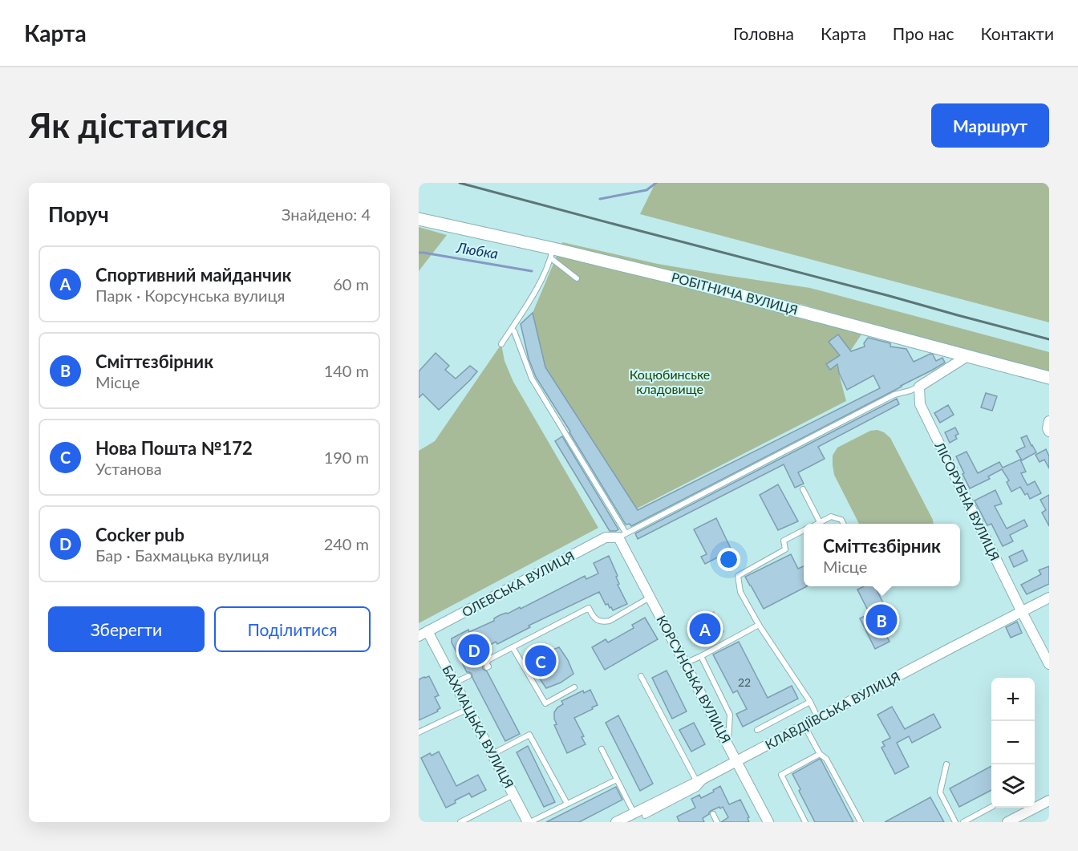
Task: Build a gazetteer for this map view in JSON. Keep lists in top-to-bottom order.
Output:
{
  "streets": {
    "street": [
      "РОБІТНИЧА ВУЛИЦЯ",
      "ЛІСОРУБНА ВУЛИЦЯ",
      "ОЛЕВСЬКА ВУЛИЦЯ",
      "КОРСУНСЬКА ВУЛИЦЯ",
      "КЛАВДІЇВСЬКА ВУЛИЦЯ",
      "БАХМАЦЬКА ВУЛИЦЯ"
    ]
  },
  "crossings": [
    ["ЛІСОРУБНА ВУЛИЦЯ", "КЛАВДІЇВСЬКА ВУЛИЦЯ"],
    ["ОЛЕВСЬКА ВУЛИЦЯ", "КОРСУНСЬКА ВУЛИЦЯ"],
    ["ОЛЕВСЬКА ВУЛИЦЯ", "БАХМАЦЬКА ВУЛИЦЯ"],
    ["КОРСУНСЬКА ВУЛИЦЯ", "КЛАВДІЇВСЬКА ВУЛИЦЯ"]
  ],
  "water": ["Любка"],
  "parks": ["Коцюбинське кладовище"],
  "house_numbers": ["22"],
  "page": {
    "header": "Карта",
    "nav": [
      "Головна",
      "Карта",
      "Про нас",
      "Контакти"
    ],
    "buttons": [
      "Маршрут",
      ["Зберегти", "Поділитися"]
    ],
    "title": "Як дістатися",
    "heading": ["Поруч", "Знайдено: 4"],
    "list": [
      {
        "mark": "A",
        "name": "Спортивний майданчик",
        "note": "Парк · Корсунська вулиця",
        "value": "60 m"
      },
      {
        "mark": "B",
        "name": "Сміттєзбірник",
        "note": "Місце",
        "value": "140 m"
      },
      {
        "mark": "C",
        "name": "Нова Пошта №172",
        "note": "Установа",
        "value": "190 m"
      },
      {
        "mark": "D",
        "name": "Cocker pub",
        "note": "Бар · Бахмацька вулиця",
        "value": "240 m"
      }
    ],
    "popup": ["Сміттєзбірник", "Місце"],
    "pins": [
      "B",
      "A",
      "D",
      "C"
    ],
    "map_buttons": ["+", "−"]
  }
}
